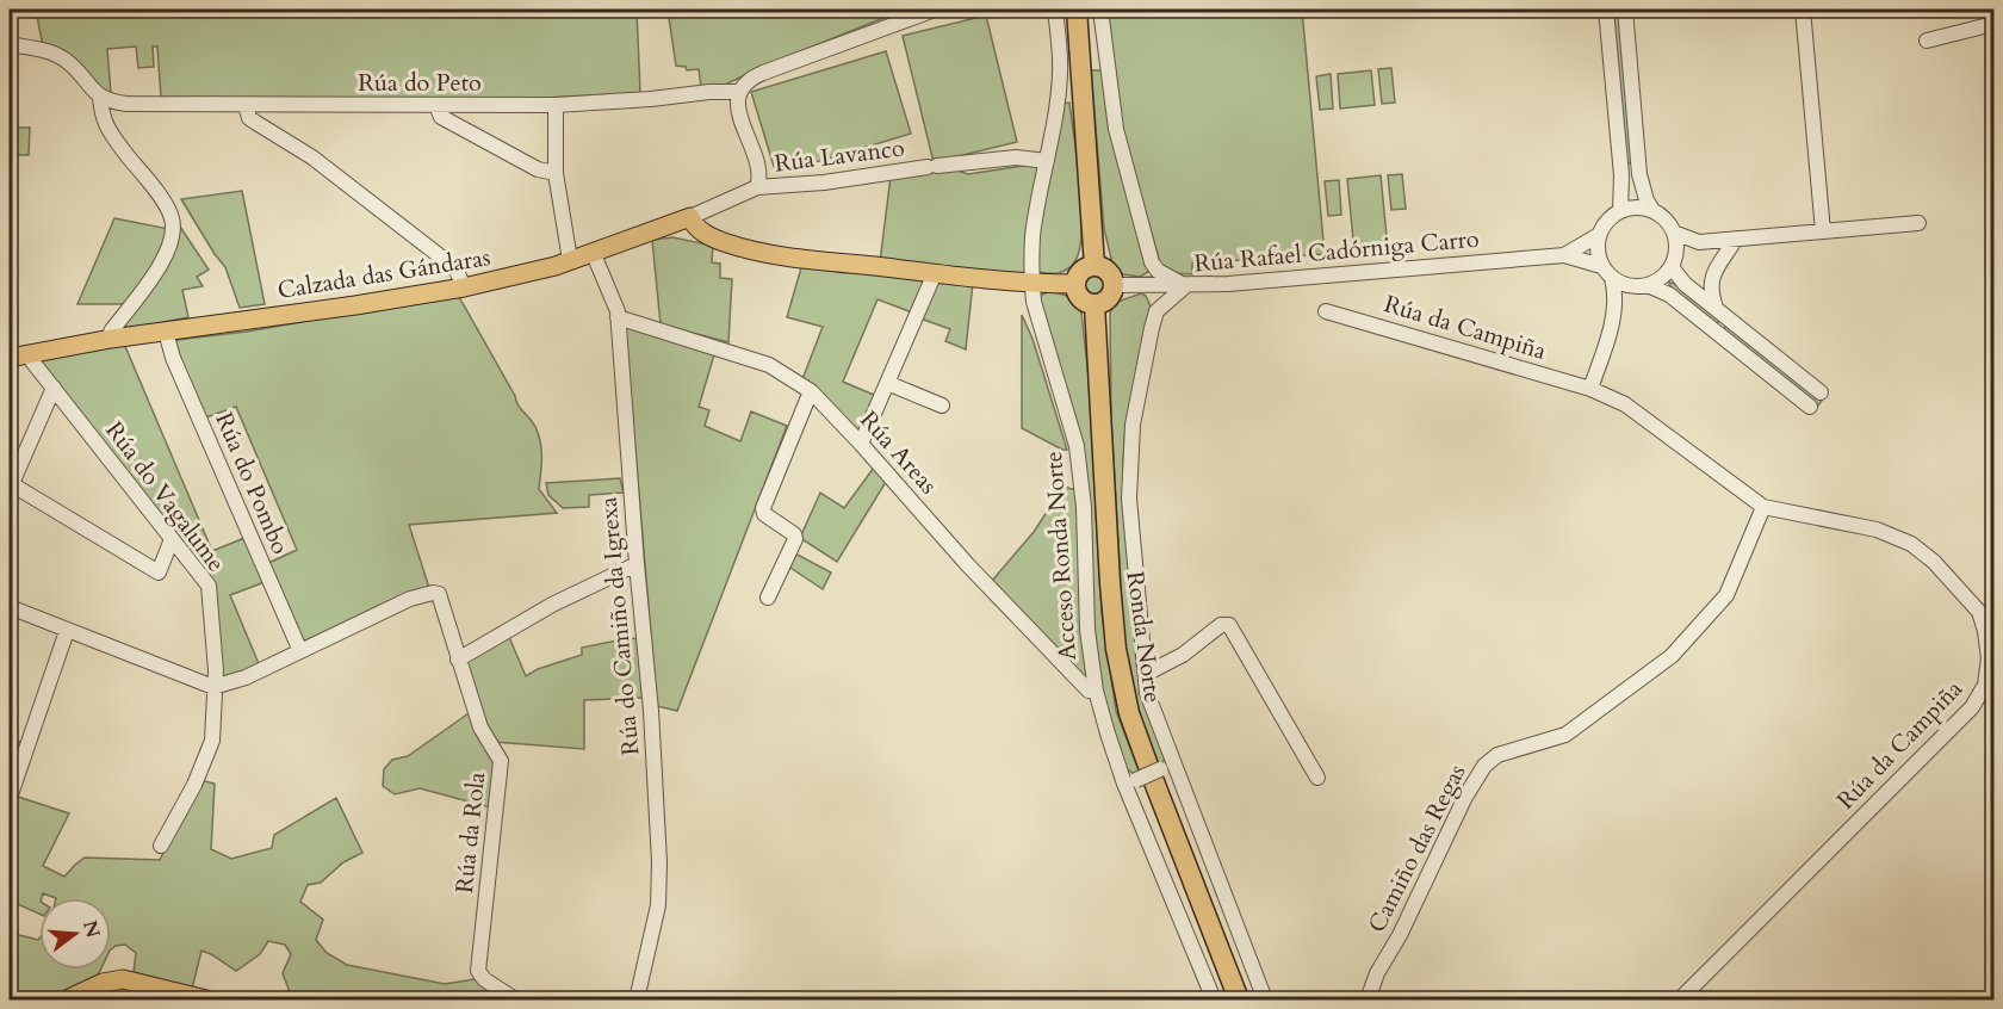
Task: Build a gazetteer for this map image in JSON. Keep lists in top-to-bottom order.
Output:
{
  "streets": {
    "highway": ["Ronda Norte"],
    "main road": ["Calzada das Gándaras"],
    "street": [
      "Rúa do Peto",
      "Rúa Lavanco",
      "Rúa Rafael Cadórniga Carro",
      "Rúa da Campiña",
      "Rúa Areas",
      "Rúa do Pombo",
      "Rúa do Vagalume",
      "Acceso Ronda Norte",
      "Rúa do Camiño da Igrexa",
      "Rúa da Rola",
      "Camiño das Regas"
    ]
  },
  "crossings": [
    ["Rúa Lavanco", "Calzada das Gándaras"],
    ["Rúa Lavanco", "Acceso Ronda Norte"],
    ["Rúa Rafael Cadórniga Carro", "Ronda Norte"],
    ["Calzada das Gándaras", "Rúa do Pombo"],
    ["Calzada das Gándaras", "Rúa do Vagalume"],
    ["Calzada das Gándaras", "Rúa do Camiño da Igrexa"],
    ["Rúa da Campiña", "Camiño das Regas"],
    ["Rúa Areas", "Acceso Ronda Norte"],
    ["Rúa Areas", "Rúa do Camiño da Igrexa"],
    ["Rúa do Pombo", "Rúa da Rola"],
    ["Rúa do Vagalume", "Rúa da Rola"]
  ],
  "north": "right"
}
